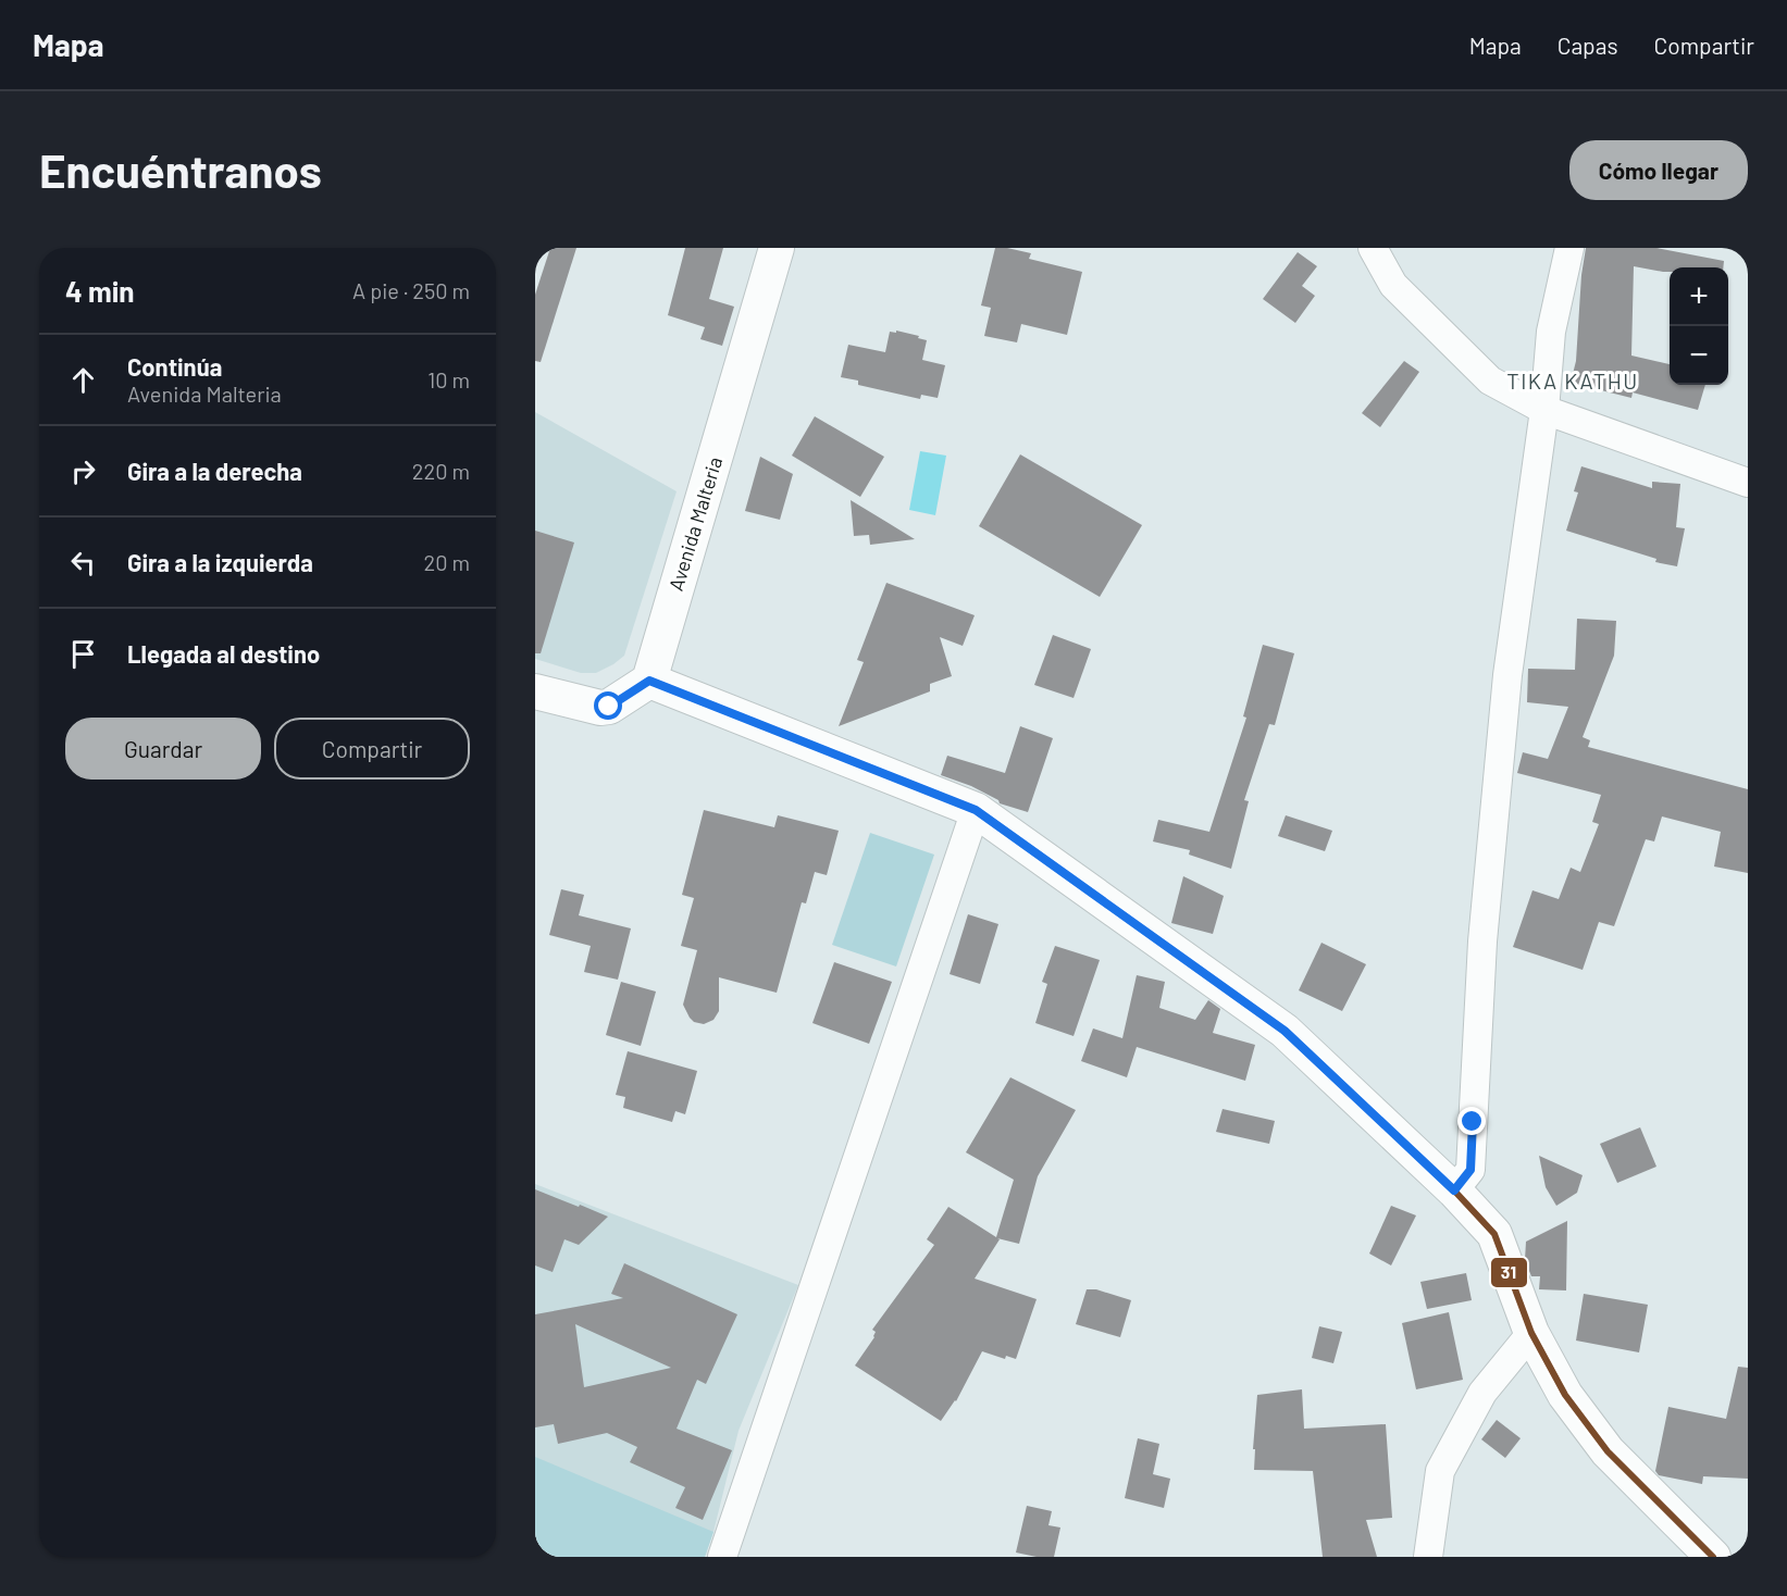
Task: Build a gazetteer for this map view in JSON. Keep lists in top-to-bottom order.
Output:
{
  "streets": {
    "street": ["Avenida Malteria"]
  },
  "districts": ["TIKA KATHU"],
  "lines": ["transit line 31"],
  "page": {
    "header": "Mapa",
    "nav": ["Mapa", "Capas", "Compartir"],
    "buttons": [
      "Cómo llegar",
      ["Guardar", "Compartir"]
    ],
    "title": "Encuéntranos",
    "heading": ["4 min", "A pie · 250 m"],
    "map_buttons": ["+", "−"],
    "list": [
      ["Continúa", "Avenida Malteria", "10 m"],
      ["Gira a la derecha", "220 m"],
      ["Gira a la izquierda", "20 m"],
      "Llegada al destino"
    ]
  }
}
